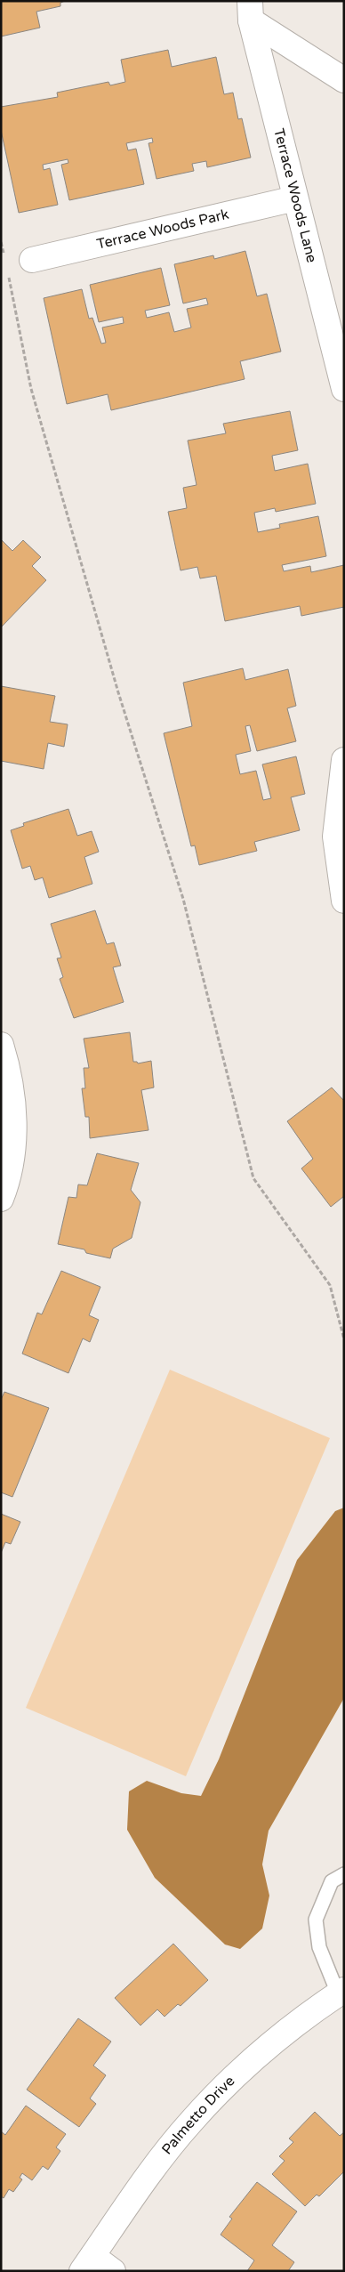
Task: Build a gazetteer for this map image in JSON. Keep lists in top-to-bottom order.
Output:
{
  "streets": {
    "street": ["Terrace Woods Lane", "Terrace Woods Park", "Palmetto Drive"]
  },
  "crossings": [
    ["Terrace Woods Lane", "Terrace Woods Park"]
  ]
}
